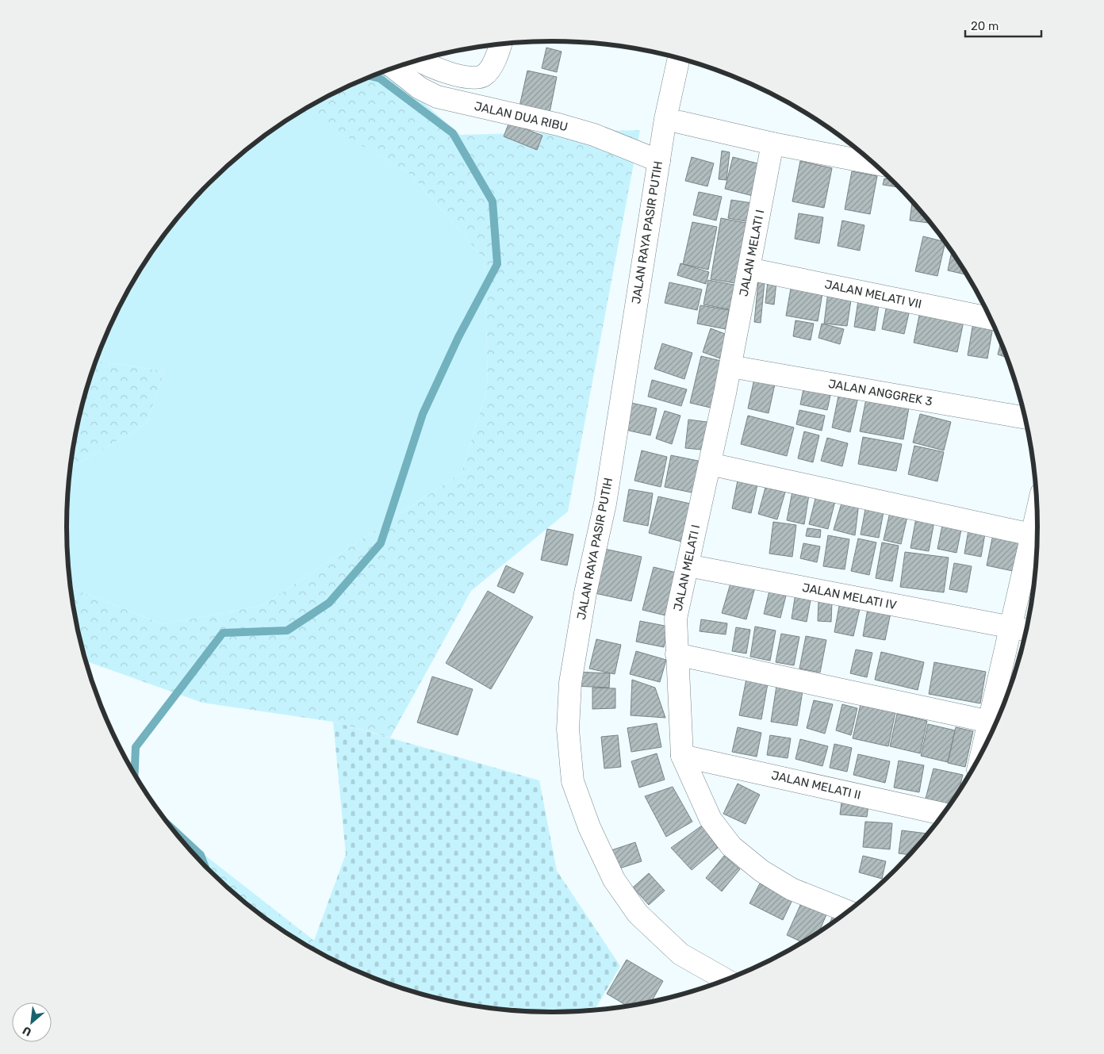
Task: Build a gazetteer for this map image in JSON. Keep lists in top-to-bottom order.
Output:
{
  "streets": {
    "street": [
      "JALAN DUA RIBU",
      "JALAN RAYA PASIR PUTIH",
      "JALAN MELATI I",
      "JALAN MELATI VII",
      "JALAN ANGGREK 3",
      "JALAN MELATI IV",
      "JALAN MELATI II"
    ]
  },
  "crossings": [
    ["JALAN DUA RIBU", "JALAN RAYA PASIR PUTIH"],
    ["JALAN MELATI I", "JALAN MELATI VII"],
    ["JALAN MELATI I", "JALAN ANGGREK 3"],
    ["JALAN MELATI I", "JALAN MELATI IV"],
    ["JALAN MELATI I", "JALAN MELATI II"]
  ],
  "scale_bar": "20 m",
  "north": "bottom left"
}
